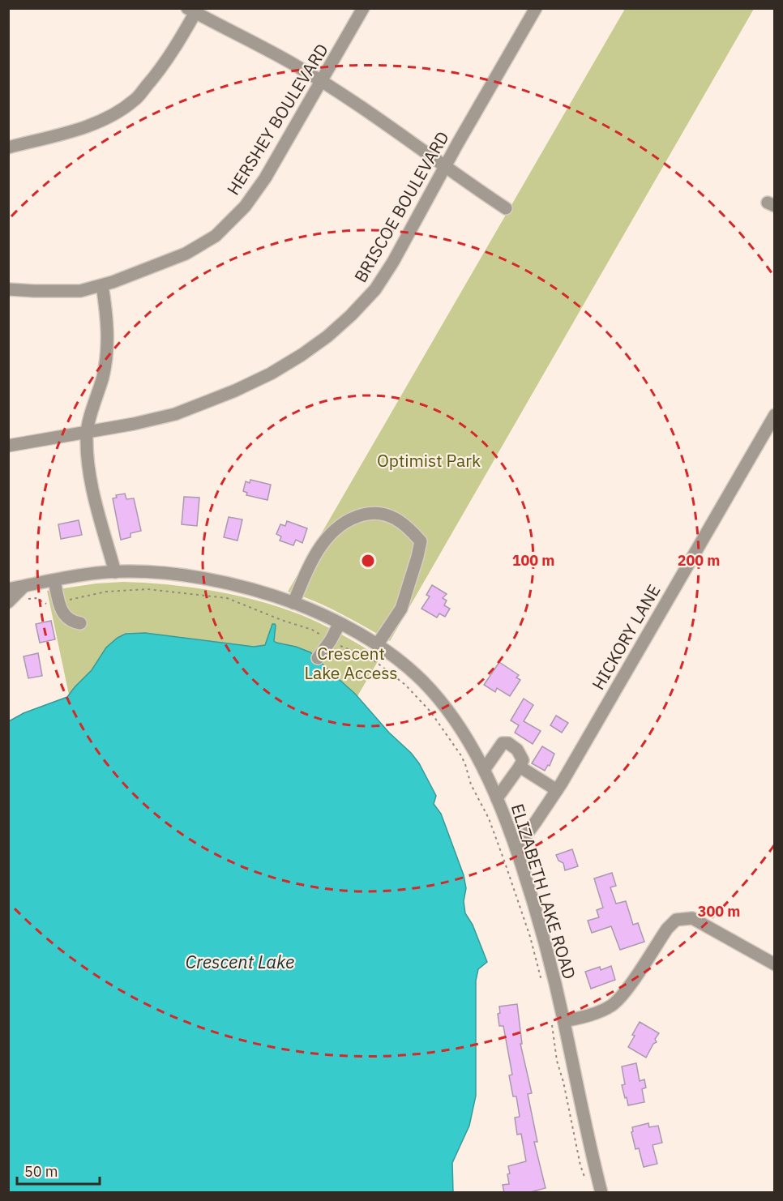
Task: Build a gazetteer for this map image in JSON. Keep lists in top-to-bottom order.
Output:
{
  "streets": {
    "street": [
      "HERSHEY BOULEVARD",
      "BRISCOE BOULEVARD",
      "HICKORY LANE",
      "ELIZABETH LAKE ROAD"
    ]
  },
  "crossings": [
    ["HICKORY LANE", "ELIZABETH LAKE ROAD"]
  ],
  "water": ["Crescent Lake"],
  "parks": ["Optimist Park", "Crescent Lake Access"],
  "scale_bar": "50 m",
  "rings": ["100 m", "200 m", "300 m"]
}
